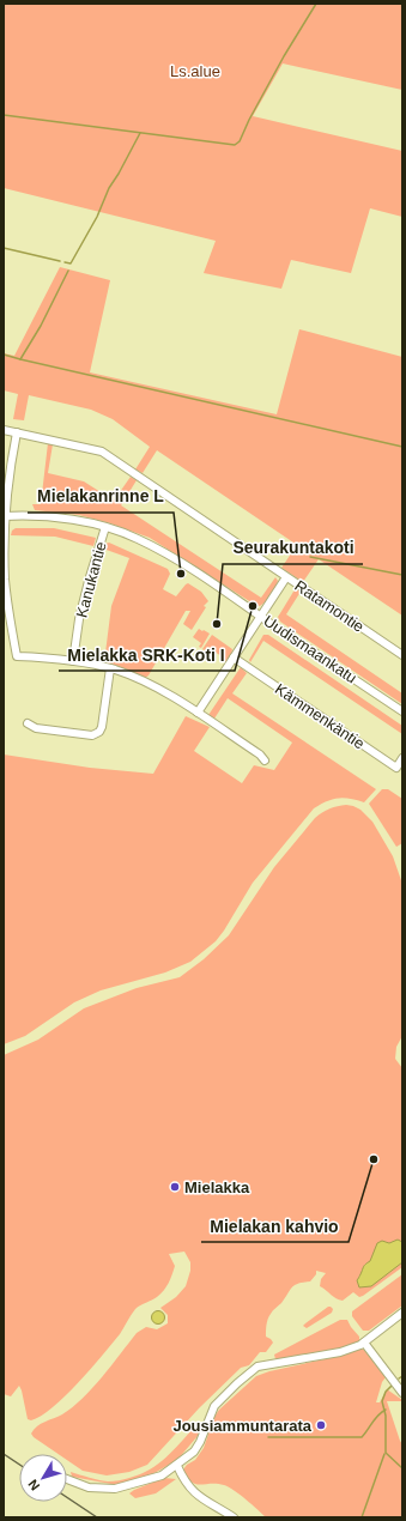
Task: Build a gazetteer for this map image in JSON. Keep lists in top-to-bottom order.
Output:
{
  "streets": {
    "street": [
      "Kanukantie",
      "Ratamontie",
      "Uudismaankatu",
      "Kämmenkäntie"
    ]
  },
  "crossings": [
    ["Kanukantie", "Uudismaankatu"]
  ],
  "parks": ["Ls.alue"],
  "places": [
    "Mielakanrinne L",
    "Mielakka SRK-Koti I",
    "Seurakuntakoti",
    "Mielakan kahvio",
    "Mielakka",
    "Jousiammuntarata"
  ],
  "north": "bottom left"
}
